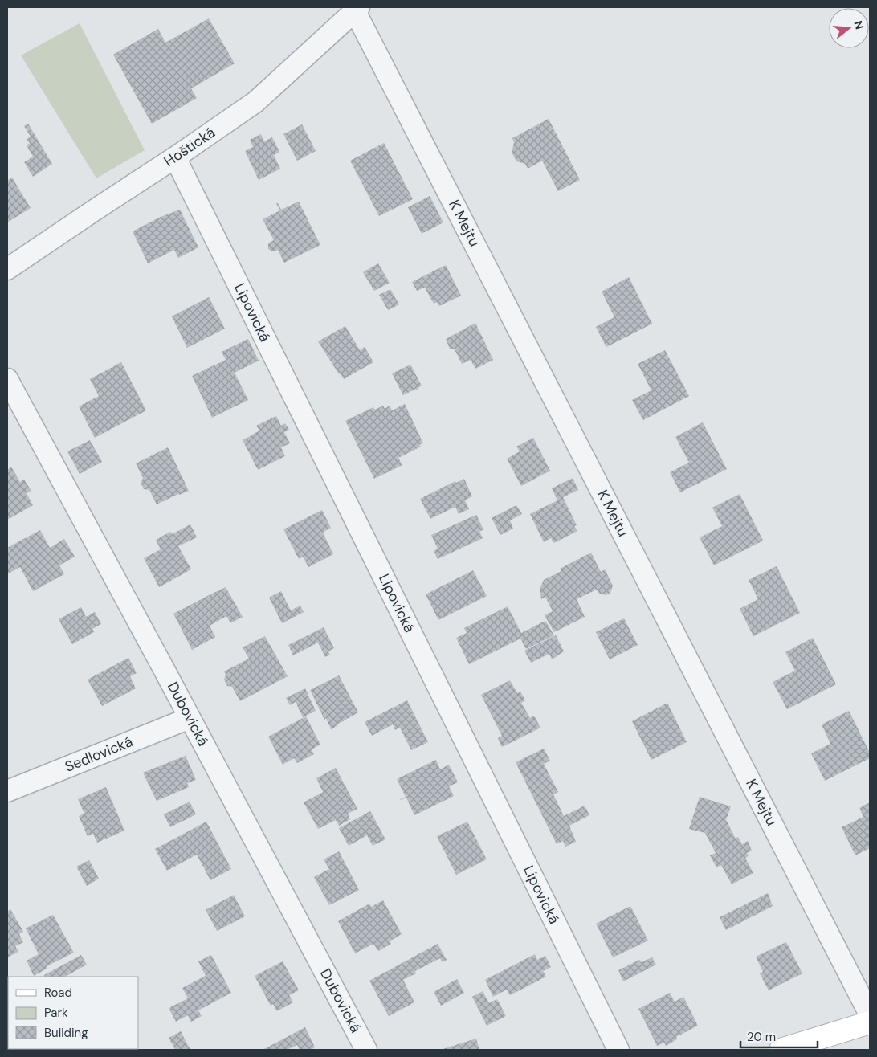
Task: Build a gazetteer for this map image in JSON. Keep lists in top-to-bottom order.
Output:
{
  "streets": {
    "street": [
      "Hoštická",
      "K Mejtu",
      "Lipovická",
      "Dubovická",
      "Sedlovická"
    ]
  },
  "crossings": [
    ["Hoštická", "K Mejtu"],
    ["Hoštická", "Lipovická"],
    ["Dubovická", "Sedlovická"]
  ],
  "legend": ["Road", "Park", "Building"],
  "scale_bar": "20 m",
  "north": "right"
}
